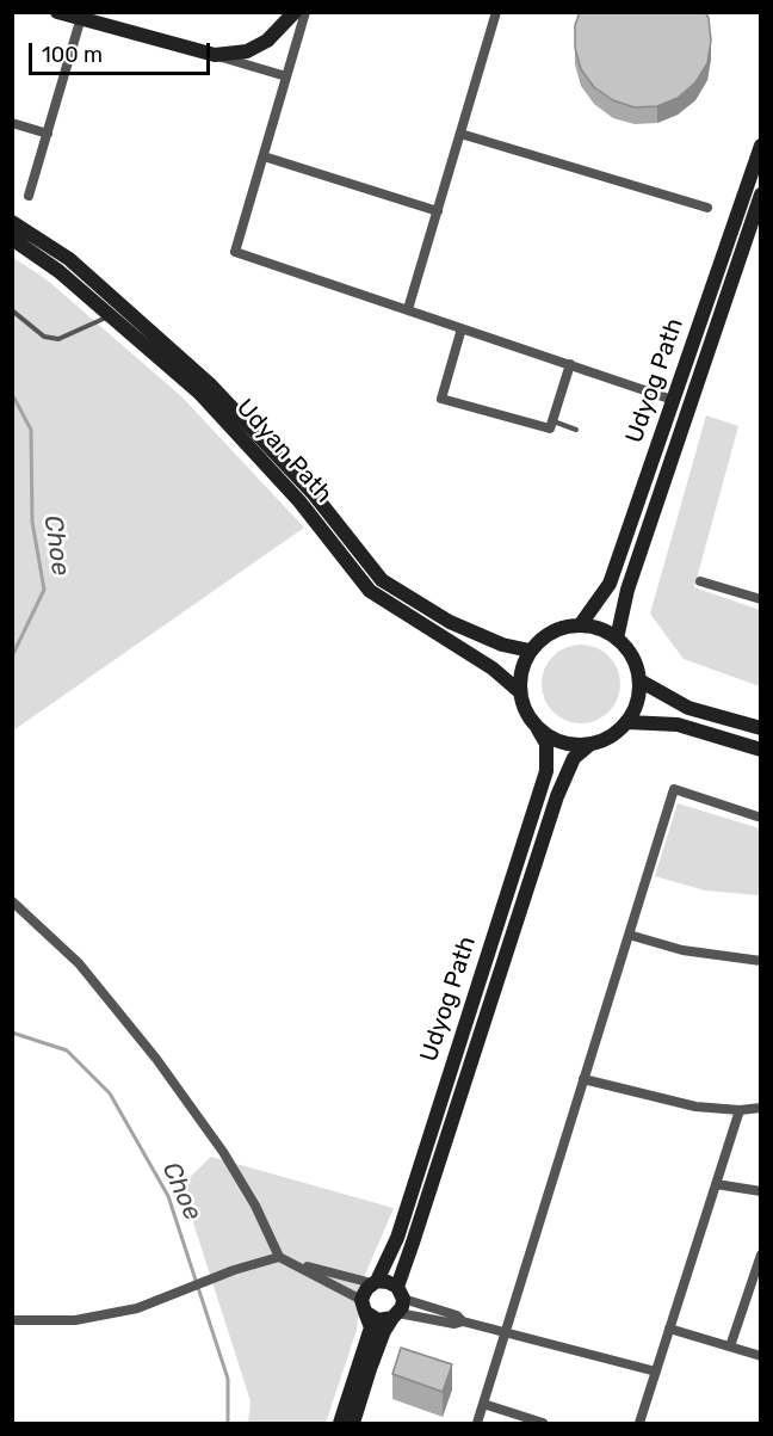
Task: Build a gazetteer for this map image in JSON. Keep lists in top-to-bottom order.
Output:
{
  "streets": {
    "main road": ["Udyog Path", "Udyan Path"]
  },
  "crossings": [
    ["Udyog Path", "Udyan Path"]
  ],
  "water": ["Choe"],
  "scale_bar": "100 m"
}
